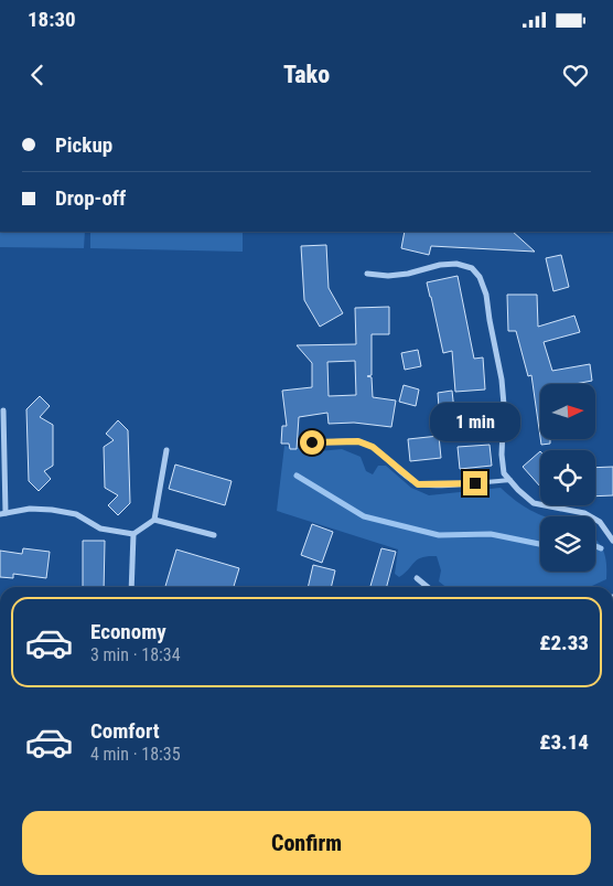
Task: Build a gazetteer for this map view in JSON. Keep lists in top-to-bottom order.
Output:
{
  "north": "right",
  "page": {
    "status": "18:30",
    "header": "Tako",
    "banner": ["Pickup", "Drop-off"],
    "bubble": "1 min",
    "list": [
      {
        "name": "Economy",
        "note": "3 min · 18:34",
        "value": "£2.33"
      },
      {
        "name": "Comfort",
        "note": "4 min · 18:35",
        "value": "£3.14"
      }
    ],
    "buttons": "Confirm"
  }
}
